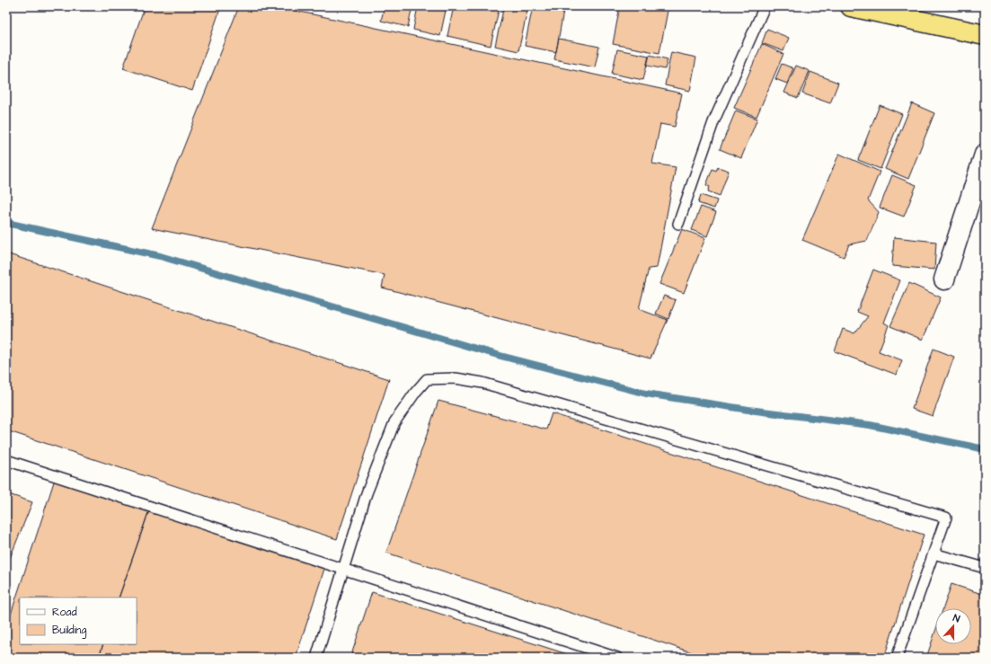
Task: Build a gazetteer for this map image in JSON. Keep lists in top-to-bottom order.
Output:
{
  "legend": ["Road", "Building"],
  "north": "top"
}
